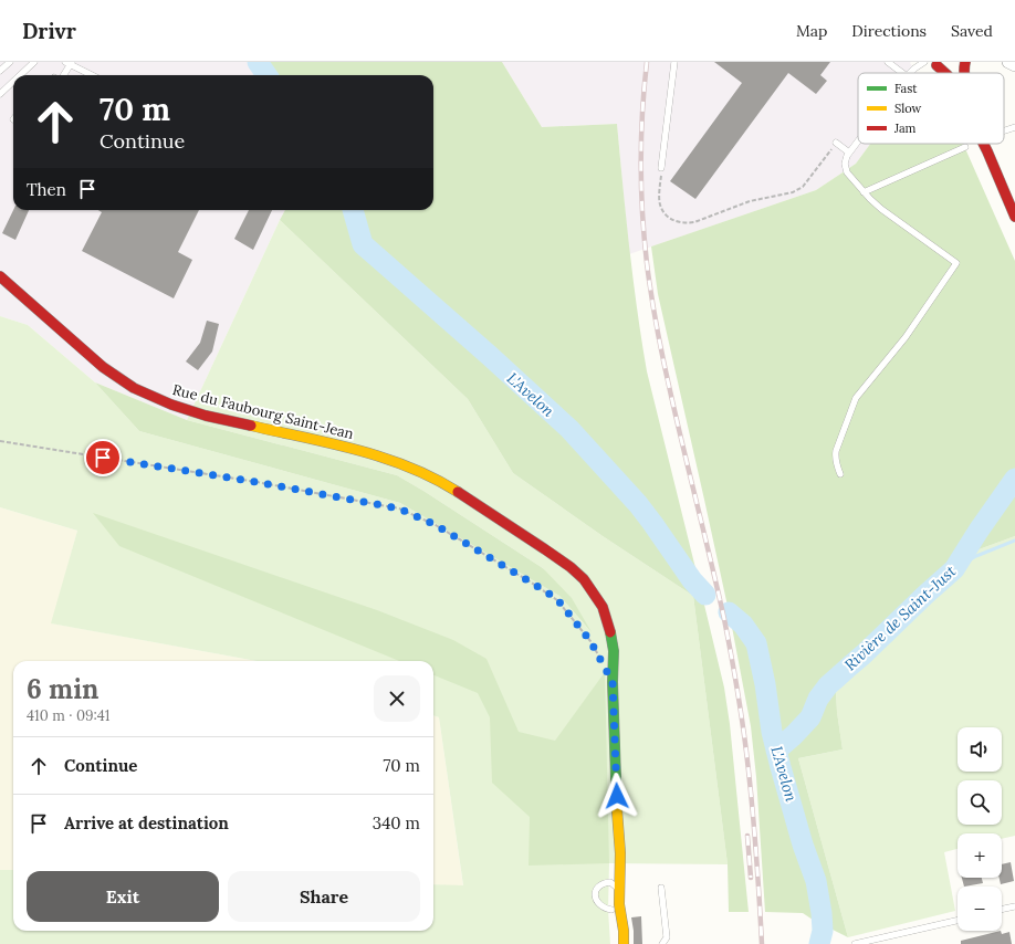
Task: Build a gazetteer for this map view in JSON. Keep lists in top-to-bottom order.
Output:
{
  "streets": {
    "main road": ["Rue du Faubourg Saint-Jean"]
  },
  "water": ["L'Avelon", "Rivière de Saint-Just"],
  "legend": ["Fast", "Slow", "Jam"],
  "page": {
    "header": "Drivr",
    "nav": ["Map", "Directions", "Saved"],
    "turn": ["70 m", "Continue"],
    "then": "Then",
    "heading": ["6 min", "410 m · 09:41"],
    "map_buttons": ["+", "−"],
    "list": [
      {
        "name": "Continue",
        "value": "70 m"
      },
      {
        "name": "Arrive at destination",
        "value": "340 m"
      }
    ],
    "buttons": ["Exit", "Share"]
  }
}
